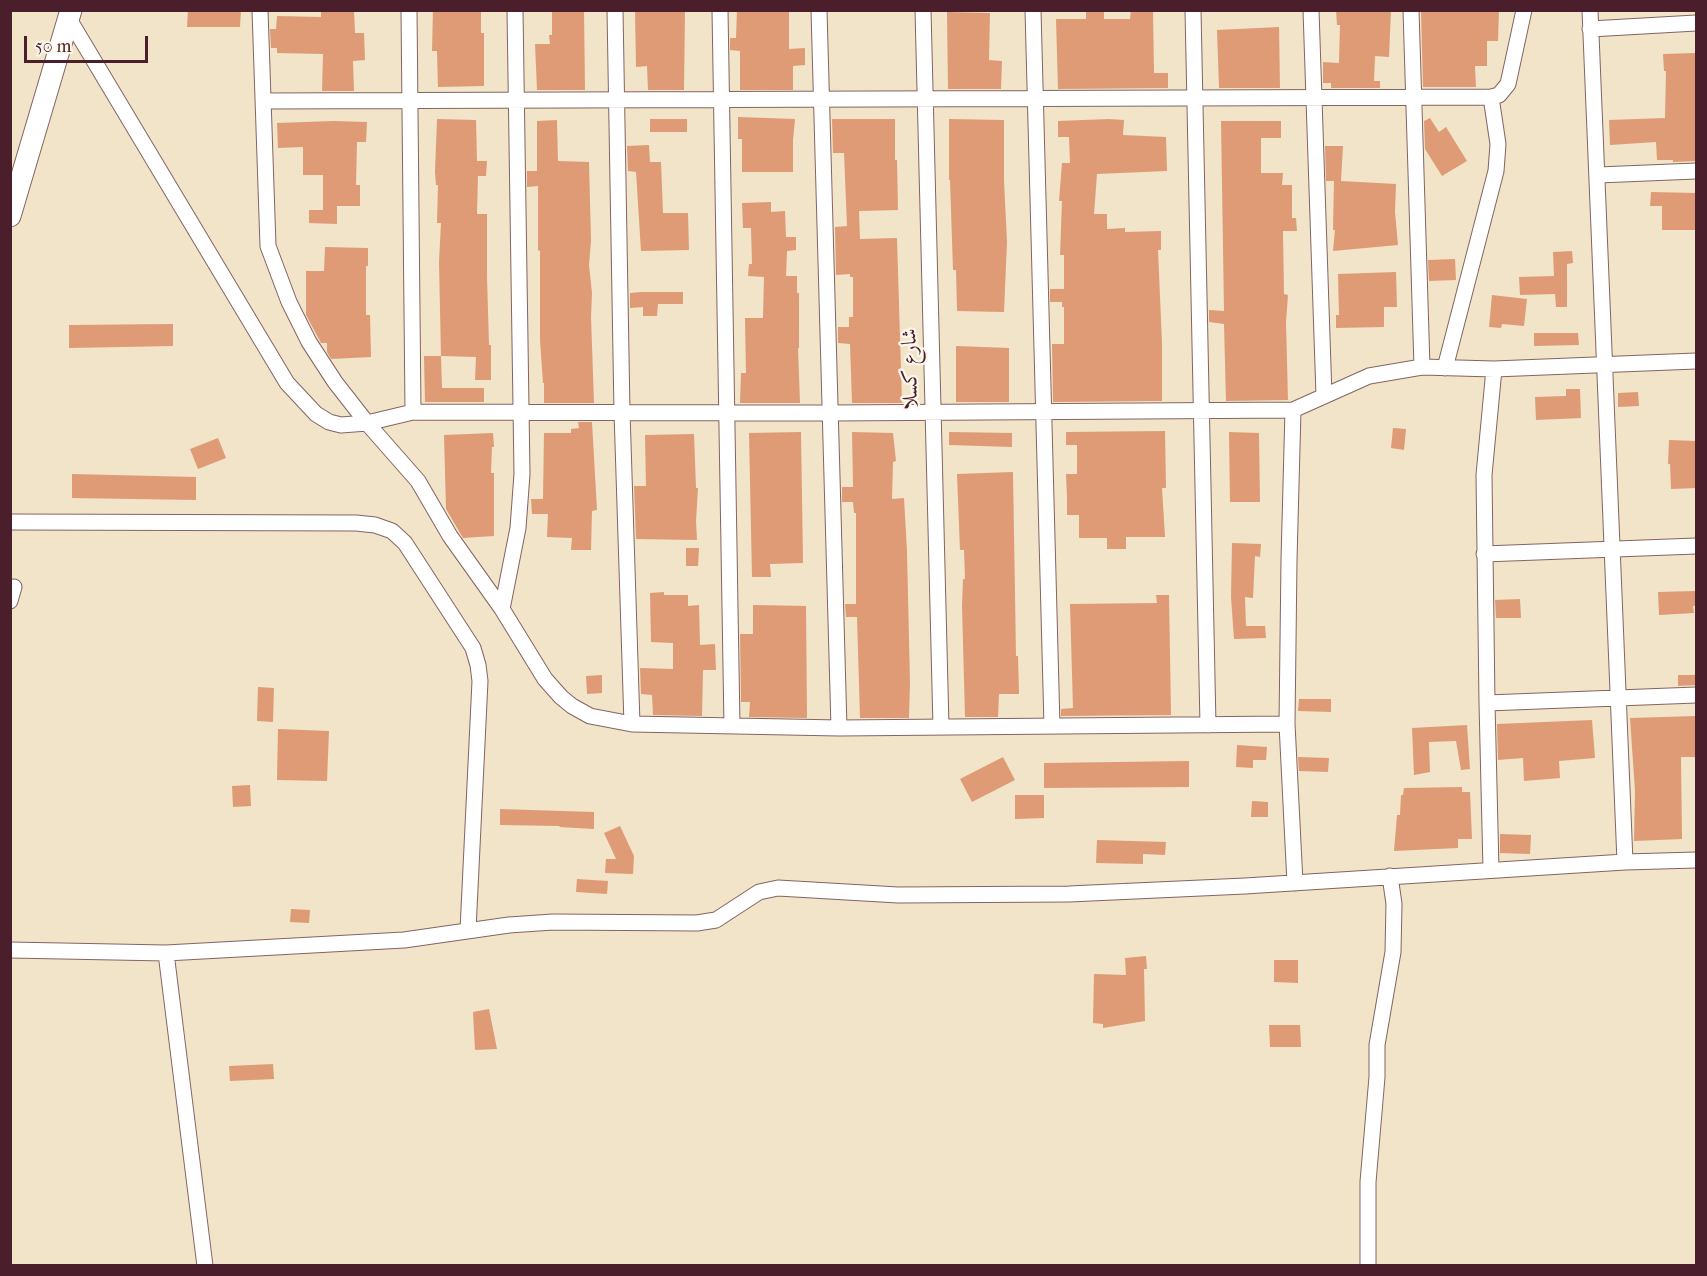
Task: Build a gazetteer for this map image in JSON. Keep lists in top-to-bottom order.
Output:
{
  "streets": {
    "street": ["شارع كسلا"]
  },
  "scale_bar": "50 m"
}
